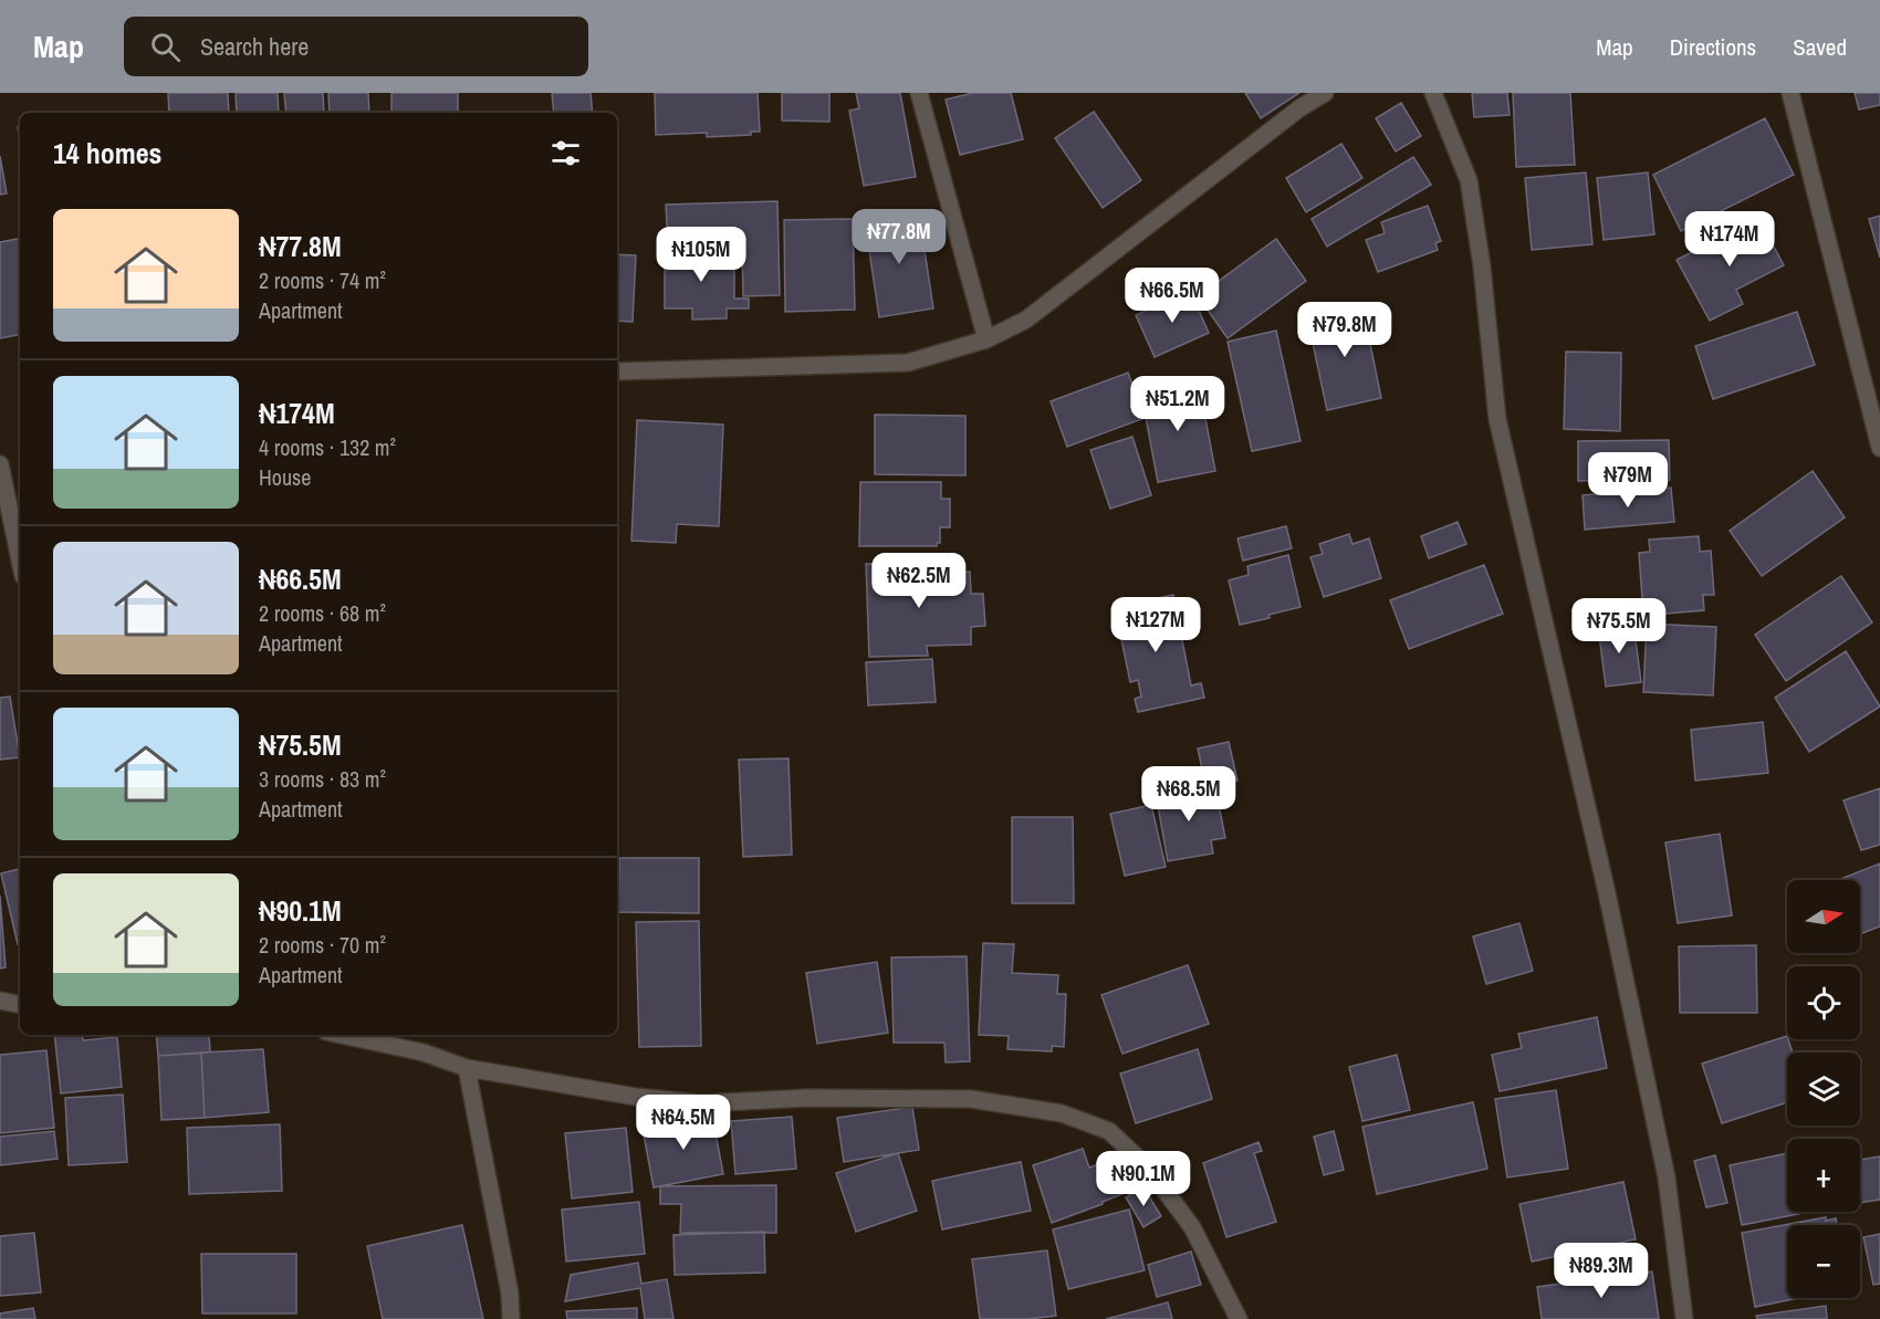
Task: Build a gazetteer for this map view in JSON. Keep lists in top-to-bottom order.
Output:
{
  "north": "right",
  "page": {
    "header": "Map",
    "search": "Search here",
    "nav": ["Map", "Directions", "Saved"],
    "heading": "14 homes",
    "list": [
      {
        "name": "₦77.8M",
        "note": "2 rooms · 74 m² · Apartment"
      },
      {
        "name": "₦174M",
        "note": "4 rooms · 132 m² · House"
      },
      {
        "name": "₦66.5M",
        "note": "2 rooms · 68 m² · Apartment"
      },
      {
        "name": "₦75.5M",
        "note": "3 rooms · 83 m² · Apartment"
      },
      {
        "name": "₦90.1M",
        "note": "2 rooms · 70 m² · Apartment"
      }
    ],
    "price": [
      "₦77.8M",
      "₦174M",
      "₦105M",
      "₦66.5M",
      "₦79.8M",
      "₦51.2M",
      "₦79M",
      "₦62.5M",
      "₦127M",
      "₦75.5M",
      "₦68.5M",
      "₦64.5M",
      "₦90.1M",
      "₦89.3M"
    ],
    "map_buttons": ["+", "−"]
  }
}
